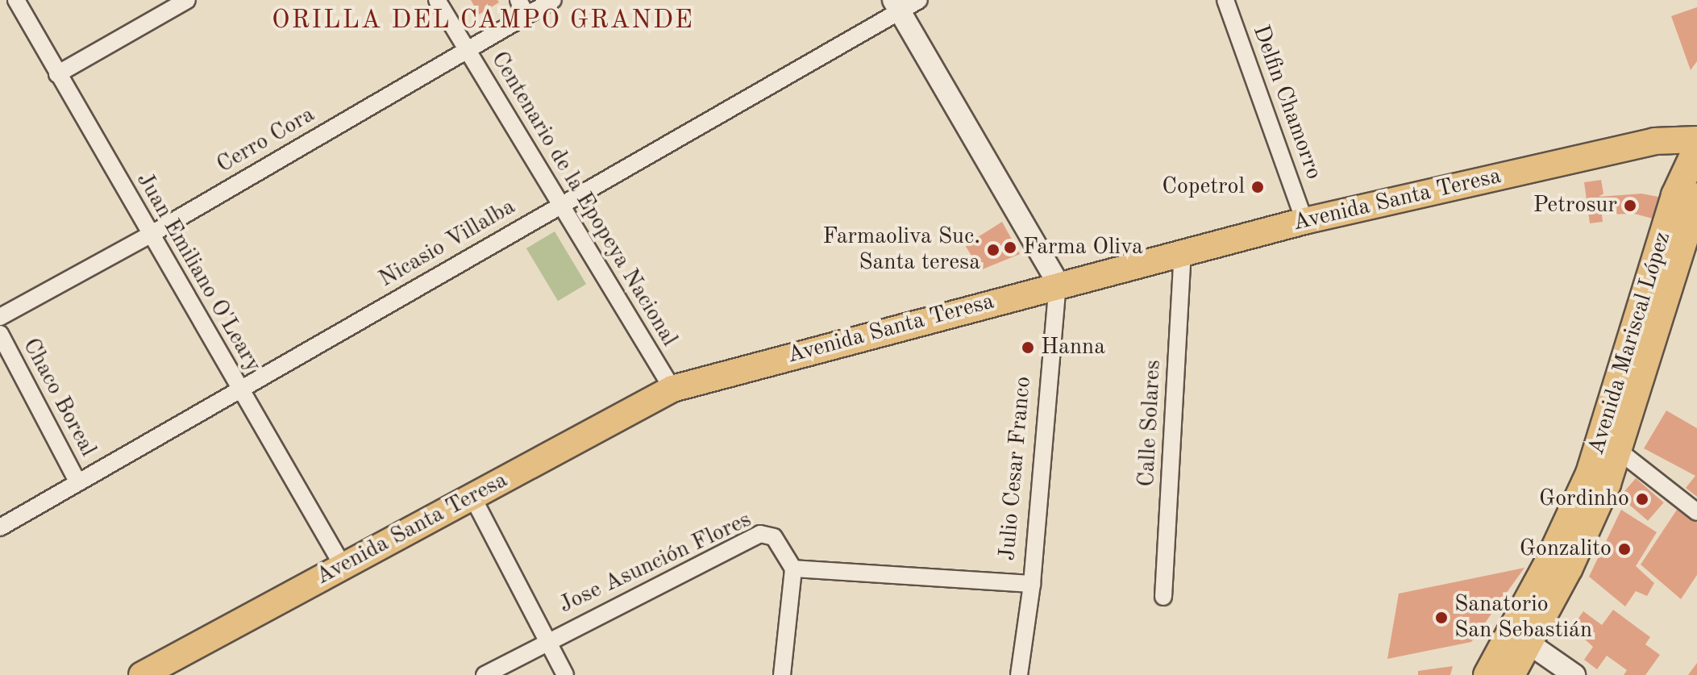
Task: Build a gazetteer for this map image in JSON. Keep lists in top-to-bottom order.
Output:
{
  "streets": {
    "highway": ["Avenida Mariscal López"],
    "main road": ["Avenida Santa Teresa"],
    "street": [
      "Delfin Chamorro",
      "Cerro Cora",
      "Centenario de la Epopeya Nacional",
      "Nicasio Villalba",
      "Juan Emiliano O'Leary",
      "Chaco Boreal",
      "Calle Solares",
      "Julio Cesar Franco",
      "Jose Asunción Flores"
    ]
  },
  "crossings": [
    ["Delfin Chamorro", "Avenida Santa Teresa"],
    ["Cerro Cora", "Centenario de la Epopeya Nacional"],
    ["Cerro Cora", "Juan Emiliano O'Leary"],
    ["Centenario de la Epopeya Nacional", "Avenida Santa Teresa"],
    ["Centenario de la Epopeya Nacional", "Nicasio Villalba"],
    ["Avenida Santa Teresa", "Juan Emiliano O'Leary"],
    ["Avenida Santa Teresa", "Calle Solares"],
    ["Avenida Santa Teresa", "Julio Cesar Franco"],
    ["Nicasio Villalba", "Juan Emiliano O'Leary"],
    ["Nicasio Villalba", "Chaco Boreal"]
  ],
  "districts": ["ORILLA DEL CAMPO GRANDE"],
  "places": [
    "Copetrol",
    "Petrosur",
    "Farma Oliva",
    "Farmaoliva Suc. Santa teresa",
    "Hanna",
    "Gordinho",
    "Gonzalito",
    "Sanatorio San Sebastián"
  ]
}
